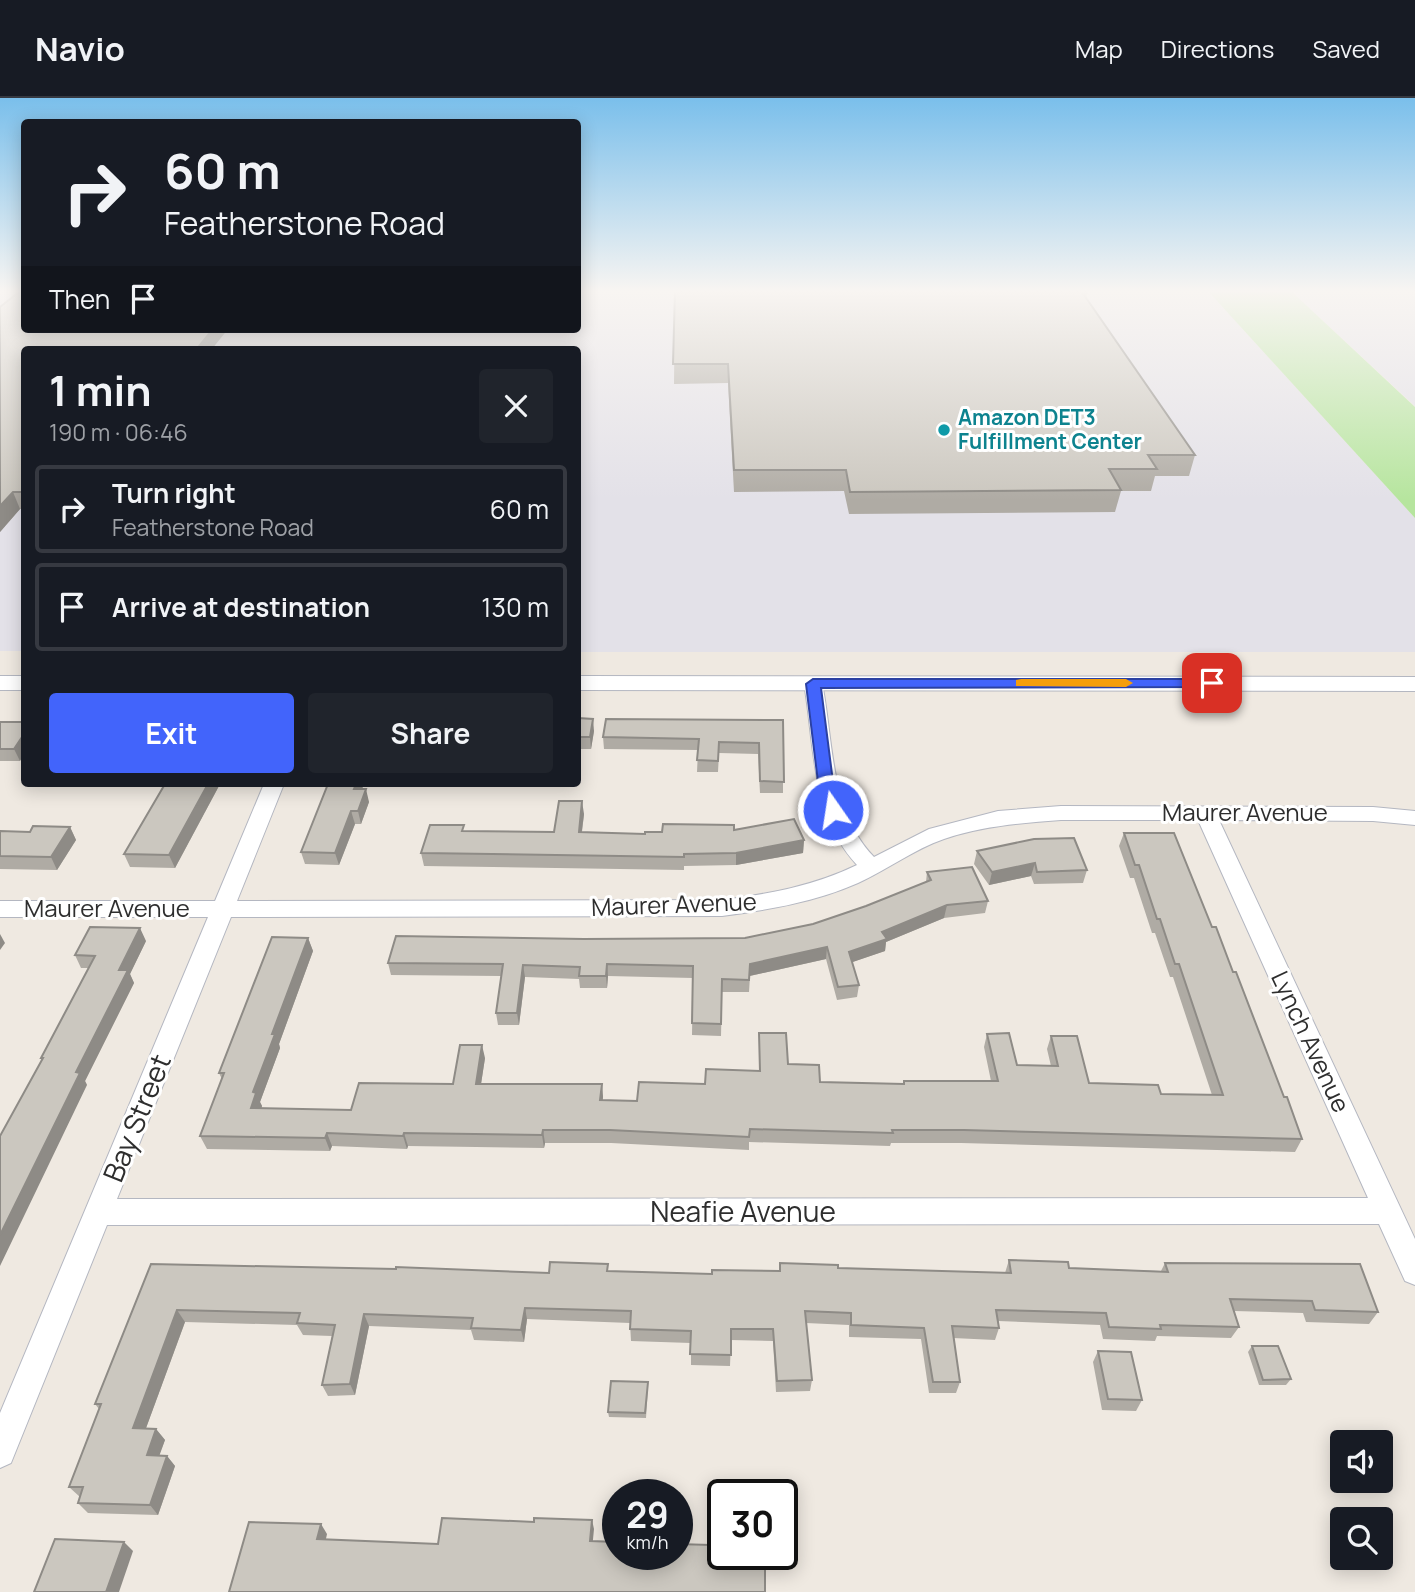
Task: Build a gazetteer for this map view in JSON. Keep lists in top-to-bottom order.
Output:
{
  "streets": {
    "street": [
      "Maurer Avenue",
      "Lynch Avenue",
      "Bay Street",
      "Neafie Avenue"
    ]
  },
  "crossings": [
    ["Maurer Avenue", "Lynch Avenue"],
    ["Maurer Avenue", "Bay Street"],
    ["Lynch Avenue", "Neafie Avenue"],
    ["Bay Street", "Neafie Avenue"]
  ],
  "places": ["Amazon DET3 Fulfillment Center"],
  "page": {
    "header": "Navio",
    "nav": ["Map", "Directions", "Saved"],
    "turn": ["60 m", "Featherstone Road"],
    "then": "Then",
    "heading": ["1 min", "190 m · 06:46"],
    "list": [
      {
        "name": "Turn right",
        "note": "Featherstone Road",
        "value": "60 m"
      },
      {
        "name": "Arrive at destination",
        "value": "130 m"
      }
    ],
    "buttons": ["Exit", "Share"],
    "speed": "29 km/h",
    "limit": "30"
  }
}
